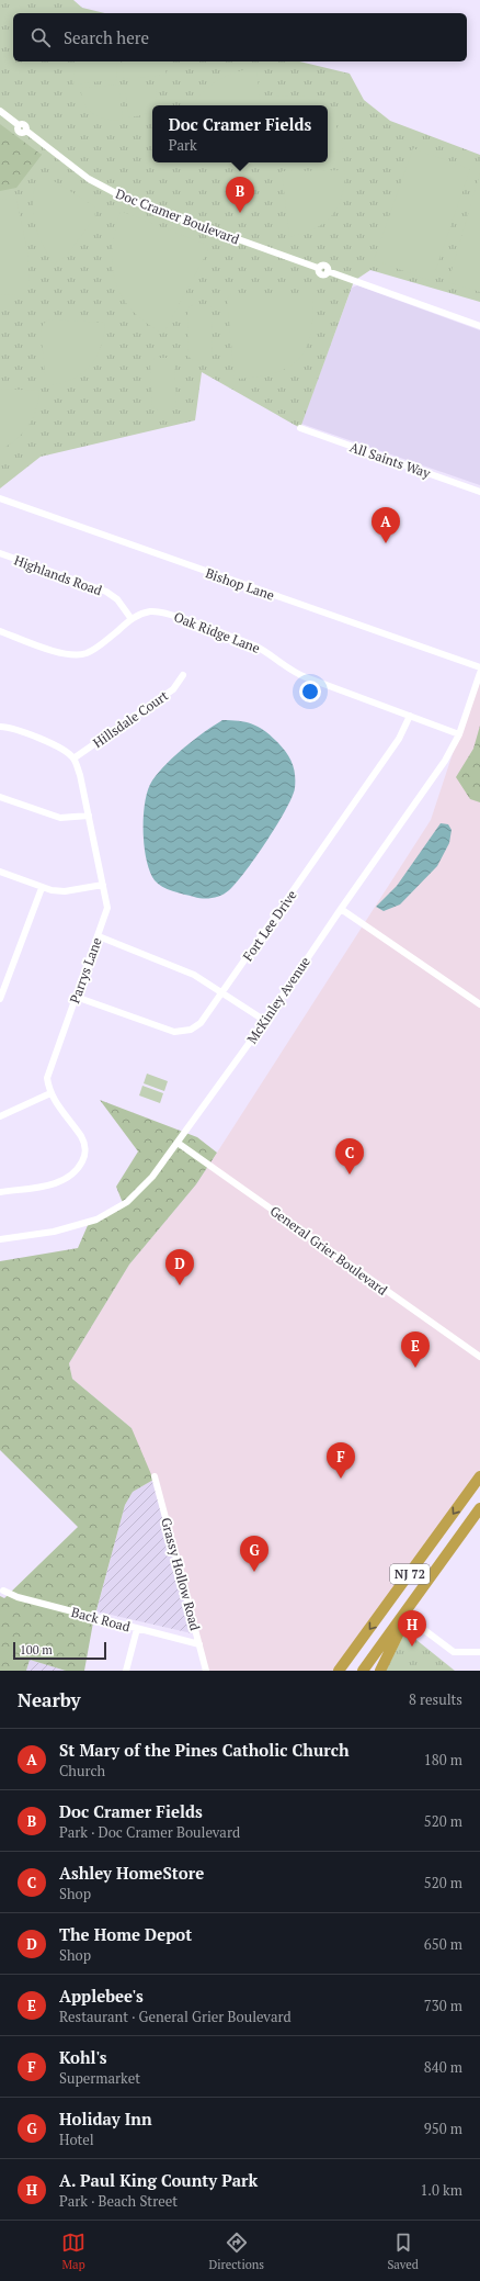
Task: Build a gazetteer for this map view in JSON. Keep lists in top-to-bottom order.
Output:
{
  "streets": {
    "highway": ["NJ 72"],
    "street": [
      "Doc Cramer Boulevard",
      "All Saints Way",
      "Highlands Road",
      "Bishop Lane",
      "Oak Ridge Lane",
      "Hillsdale Court",
      "Fort Lee Drive",
      "Parrys Lane",
      "McKinley Avenue",
      "General Grier Boulevard",
      "Grassy Hollow Road",
      "Back Road"
    ]
  },
  "crossings": [
    ["Highlands Road", "Oak Ridge Lane"],
    ["Oak Ridge Lane", "Fort Lee Drive"],
    ["Oak Ridge Lane", "McKinley Avenue"],
    ["Hillsdale Court", "Parrys Lane"],
    ["Fort Lee Drive", "Parrys Lane"],
    ["McKinley Avenue", "General Grier Boulevard"],
    ["Grassy Hollow Road", "Back Road"]
  ],
  "scale_bar": "100 m",
  "page": {
    "search": "Search here",
    "popup": ["Doc Cramer Fields", "Park"],
    "pins": [
      "B",
      "A",
      "C",
      "D",
      "E",
      "F",
      "G",
      "H"
    ],
    "scale": "100 m",
    "heading": ["Nearby", "8 results"],
    "list": [
      {
        "mark": "A",
        "name": "St Mary of the Pines Catholic Church",
        "note": "Church",
        "value": "180 m"
      },
      {
        "mark": "B",
        "name": "Doc Cramer Fields",
        "note": "Park · Doc Cramer Boulevard",
        "value": "520 m"
      },
      {
        "mark": "C",
        "name": "Ashley HomeStore",
        "note": "Shop",
        "value": "520 m"
      },
      {
        "mark": "D",
        "name": "The Home Depot",
        "note": "Shop",
        "value": "650 m"
      },
      {
        "mark": "E",
        "name": "Applebee's",
        "note": "Restaurant · General Grier Boulevard",
        "value": "730 m"
      },
      {
        "mark": "F",
        "name": "Kohl's",
        "note": "Supermarket",
        "value": "840 m"
      },
      {
        "mark": "G",
        "name": "Holiday Inn",
        "note": "Hotel",
        "value": "950 m"
      },
      {
        "mark": "H",
        "name": "A. Paul King County Park",
        "note": "Park · Beach Street",
        "value": "1.0 km"
      }
    ],
    "nav": ["Map", "Directions", "Saved"]
  }
}
